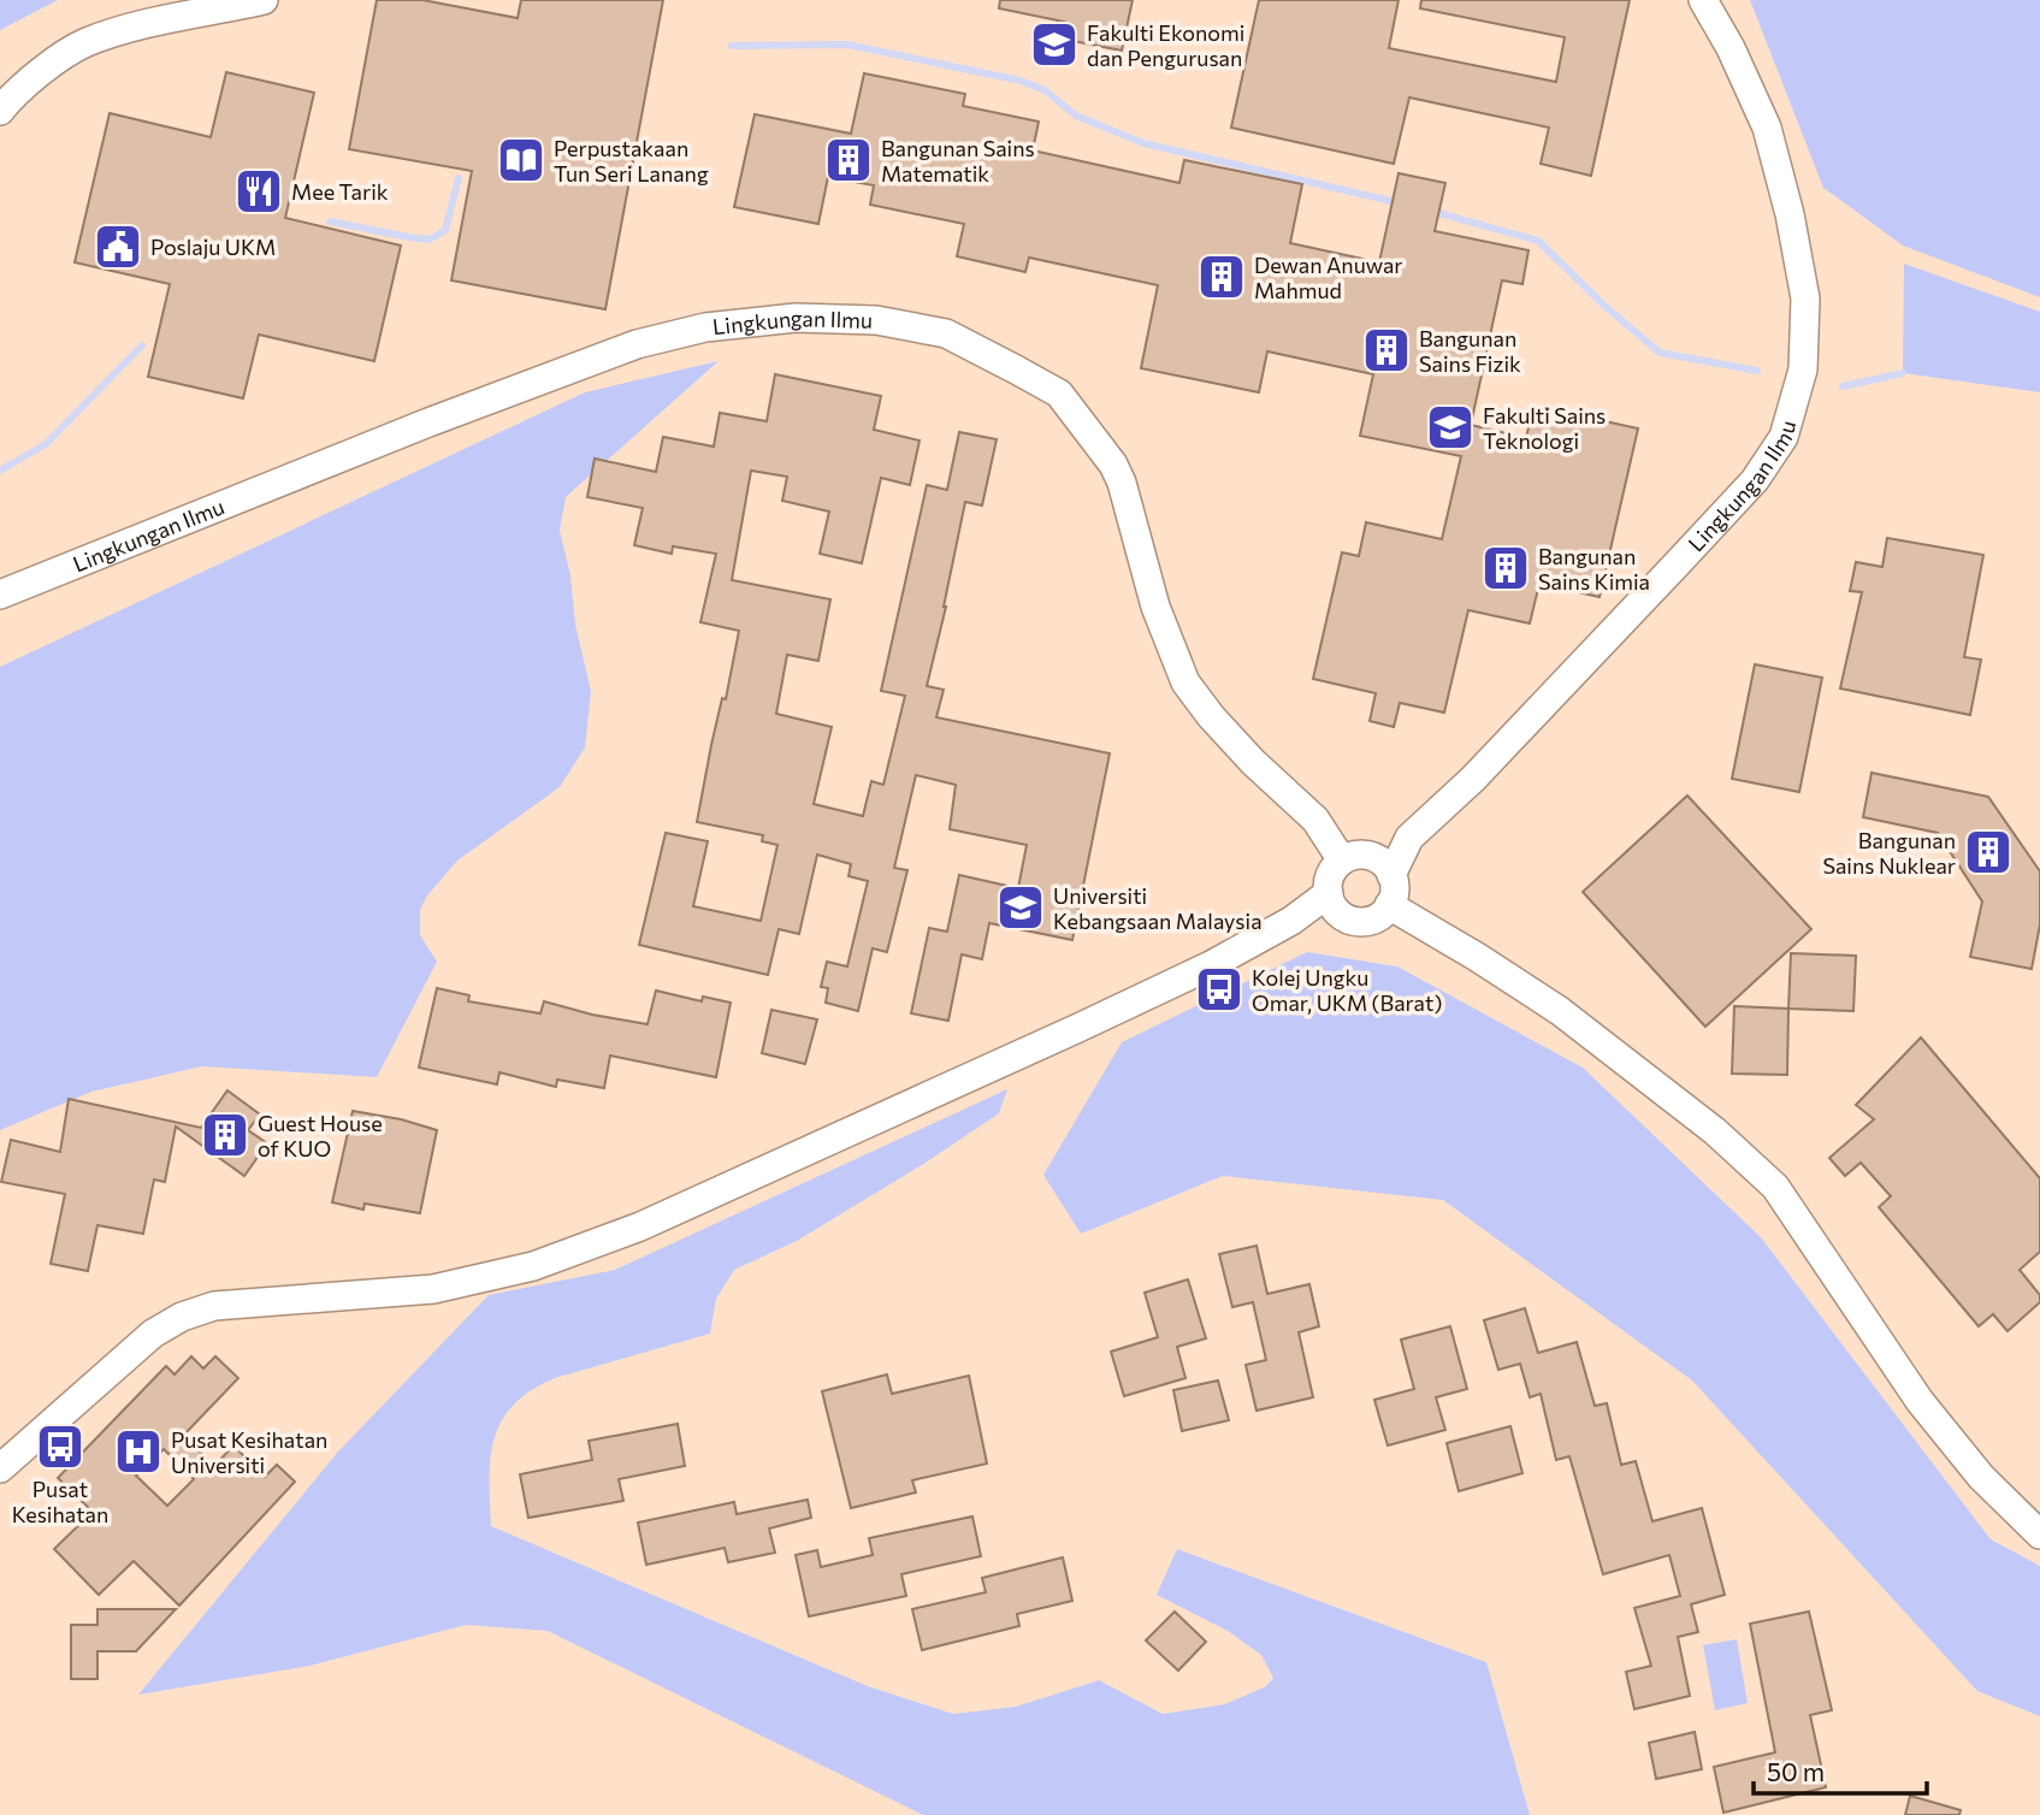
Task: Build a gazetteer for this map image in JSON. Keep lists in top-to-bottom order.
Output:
{
  "streets": {
    "street": ["Lingkungan Ilmu"]
  },
  "places": {
    "school or university": ["Fakulti Ekonomi dan Pengurusan", "Fakulti Sains Teknologi", "Universiti Kebangsaan Malaysia"],
    "library": ["Perpustakaan Tun Seri Lanang"],
    "building": [
      "Bangunan Sains Matematik",
      "Dewan Anuwar Mahmud",
      "Bangunan Sains Fizik",
      "Bangunan Sains Kimia",
      "Bangunan Sains Nuklear",
      "Guest House of KUO"
    ],
    "restaurant": ["Mee Tarik"],
    "public building": ["Poslaju UKM"],
    "bus stop": ["Kolej Ungku Omar, UKM (Barat)", "Pusat Kesihatan"],
    "hospital": ["Pusat Kesihatan Universiti"]
  },
  "scale_bar": "50 m"
}
